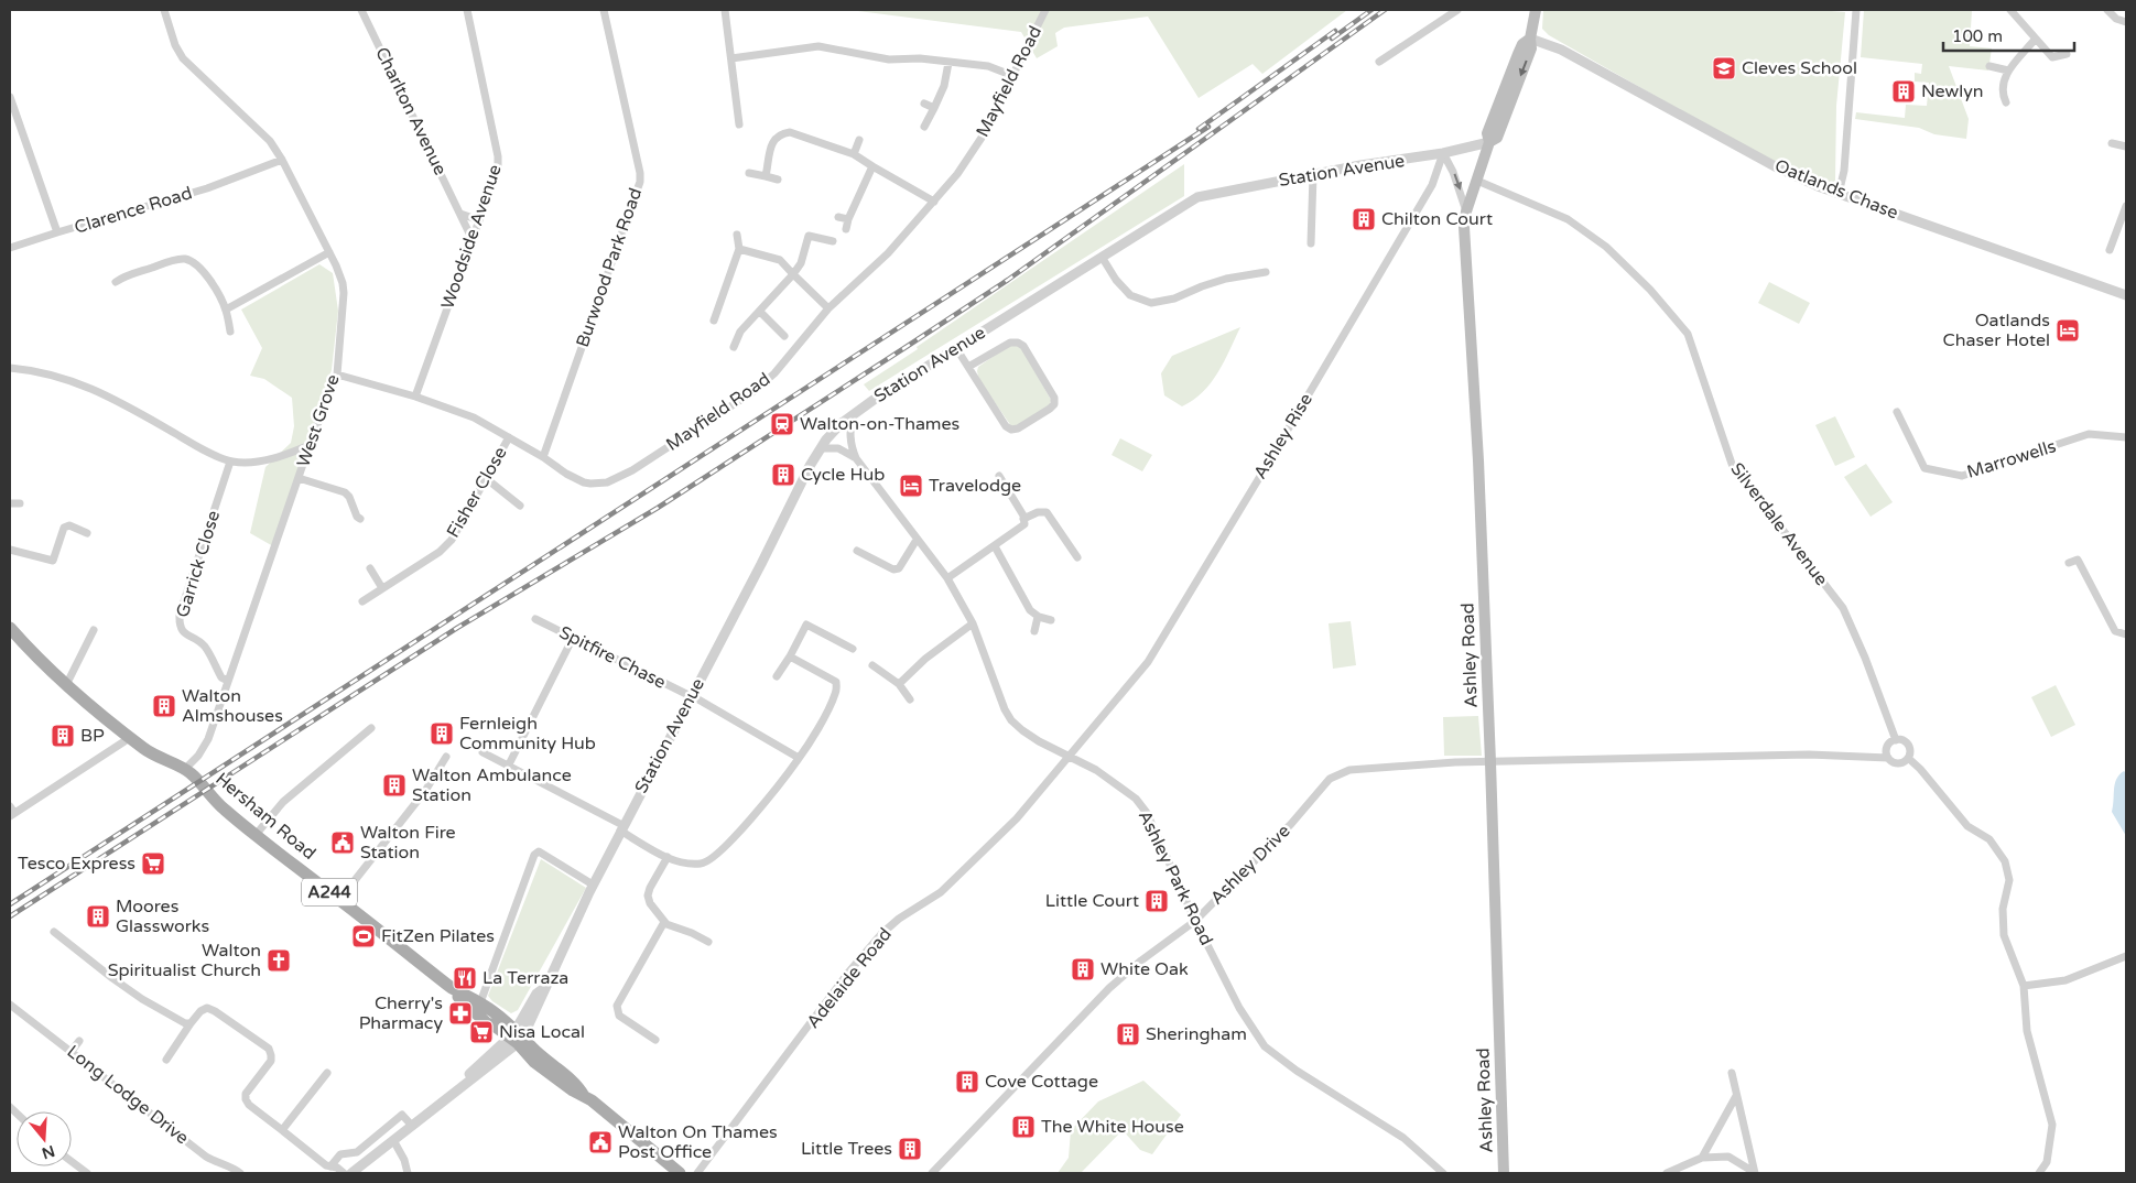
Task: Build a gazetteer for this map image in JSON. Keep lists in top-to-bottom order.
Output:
{
  "streets": {
    "main road": ["Ashley Road", "Hersham Road", "A244"],
    "street": [
      "Mayfield Road",
      "Charlton Avenue",
      "Station Avenue",
      "Oatlands Chase",
      "Clarence Road",
      "Woodside Avenue",
      "Burwood Park Road",
      "West Grove",
      "Ashley Rise",
      "Marrowells",
      "Fisher Close",
      "Silverdale Avenue",
      "Garrick Close",
      "Spitfire Chase",
      "Ashley Drive",
      "Ashley Park Road",
      "Adelaide Road",
      "Long Lodge Drive"
    ]
  },
  "crossings": [
    ["Mayfield Road", "Woodside Avenue"],
    ["Mayfield Road", "Burwood Park Road"],
    ["Mayfield Road", "West Grove"],
    ["Mayfield Road", "Fisher Close"],
    ["Charlton Avenue", "Woodside Avenue"],
    ["Station Avenue", "Ashley Rise"],
    ["Station Avenue", "Ashley Road"],
    ["Station Avenue", "Spitfire Chase"],
    ["Station Avenue", "Hersham Road"],
    ["Station Avenue", "Ashley Park Road"],
    ["Oatlands Chase", "Ashley Road"],
    ["Clarence Road", "West Grove"],
    ["West Grove", "Garrick Close"],
    ["West Grove", "Hersham Road"],
    ["Ashley Rise", "Ashley Park Road"],
    ["Ashley Rise", "Adelaide Road"],
    ["Silverdale Avenue", "Ashley Road"],
    ["Ashley Road", "Ashley Drive"],
    ["Ashley Drive", "Ashley Park Road"],
    ["Ashley Park Road", "Adelaide Road"]
  ],
  "places": {
    "school or university": ["Cleves School"],
    "building": [
      "Newlyn",
      "Chilton Court",
      "Cycle Hub",
      "Walton Almshouses",
      "Fernleigh Community Hub",
      "BP",
      "Walton Ambulance Station",
      "Little Court",
      "Moores Glassworks",
      "White Oak",
      "Sheringham",
      "Cove Cottage",
      "The White House",
      "Little Trees"
    ],
    "hotel": ["Oatlands Chaser Hotel", "Travelodge"],
    "station": ["Walton-on-Thames"],
    "public building": ["Walton Fire Station", "Walton On Thames Post Office"],
    "supermarket": ["Tesco Express", "Nisa Local"],
    "sports": ["FitZen Pilates"],
    "church": ["Walton Spiritualist Church"],
    "restaurant": ["La Terraza"],
    "pharmacy": ["Cherry's Pharmacy"]
  },
  "scale_bar": "100 m",
  "north": "bottom"
}
